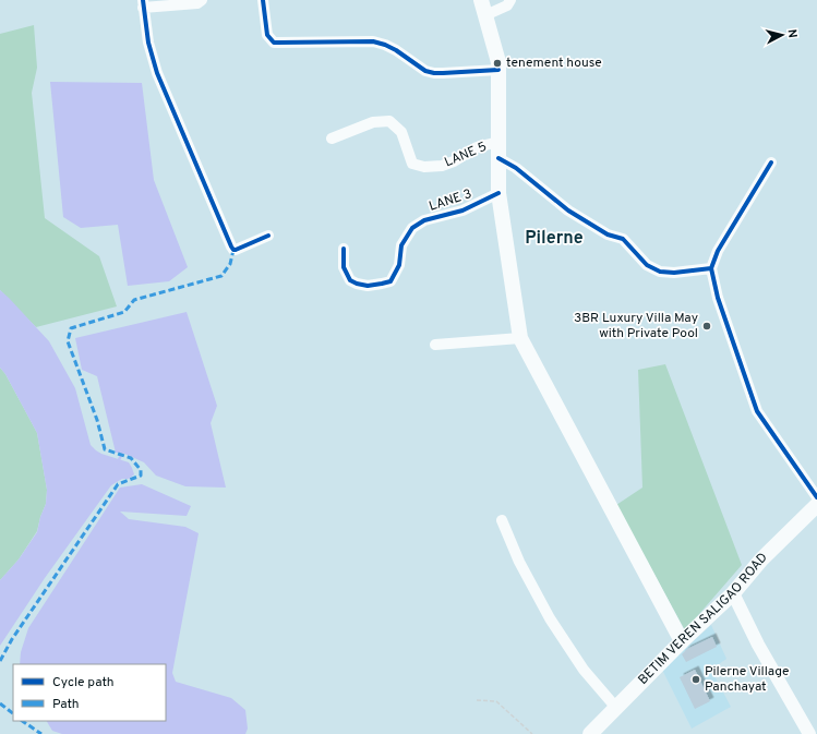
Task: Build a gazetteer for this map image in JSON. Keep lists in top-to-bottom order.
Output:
{
  "streets": {
    "main road": ["BETIM VEREN SALIGAO ROAD"],
    "street": ["LANE 5", "LANE 3"]
  },
  "districts": ["Pilerne"],
  "places": ["tenement house", "3BR Luxury Villa May with Private Pool", "Pilerne Village Panchayat"],
  "legend": ["Cycle path", "Path"],
  "north": "right"
}
